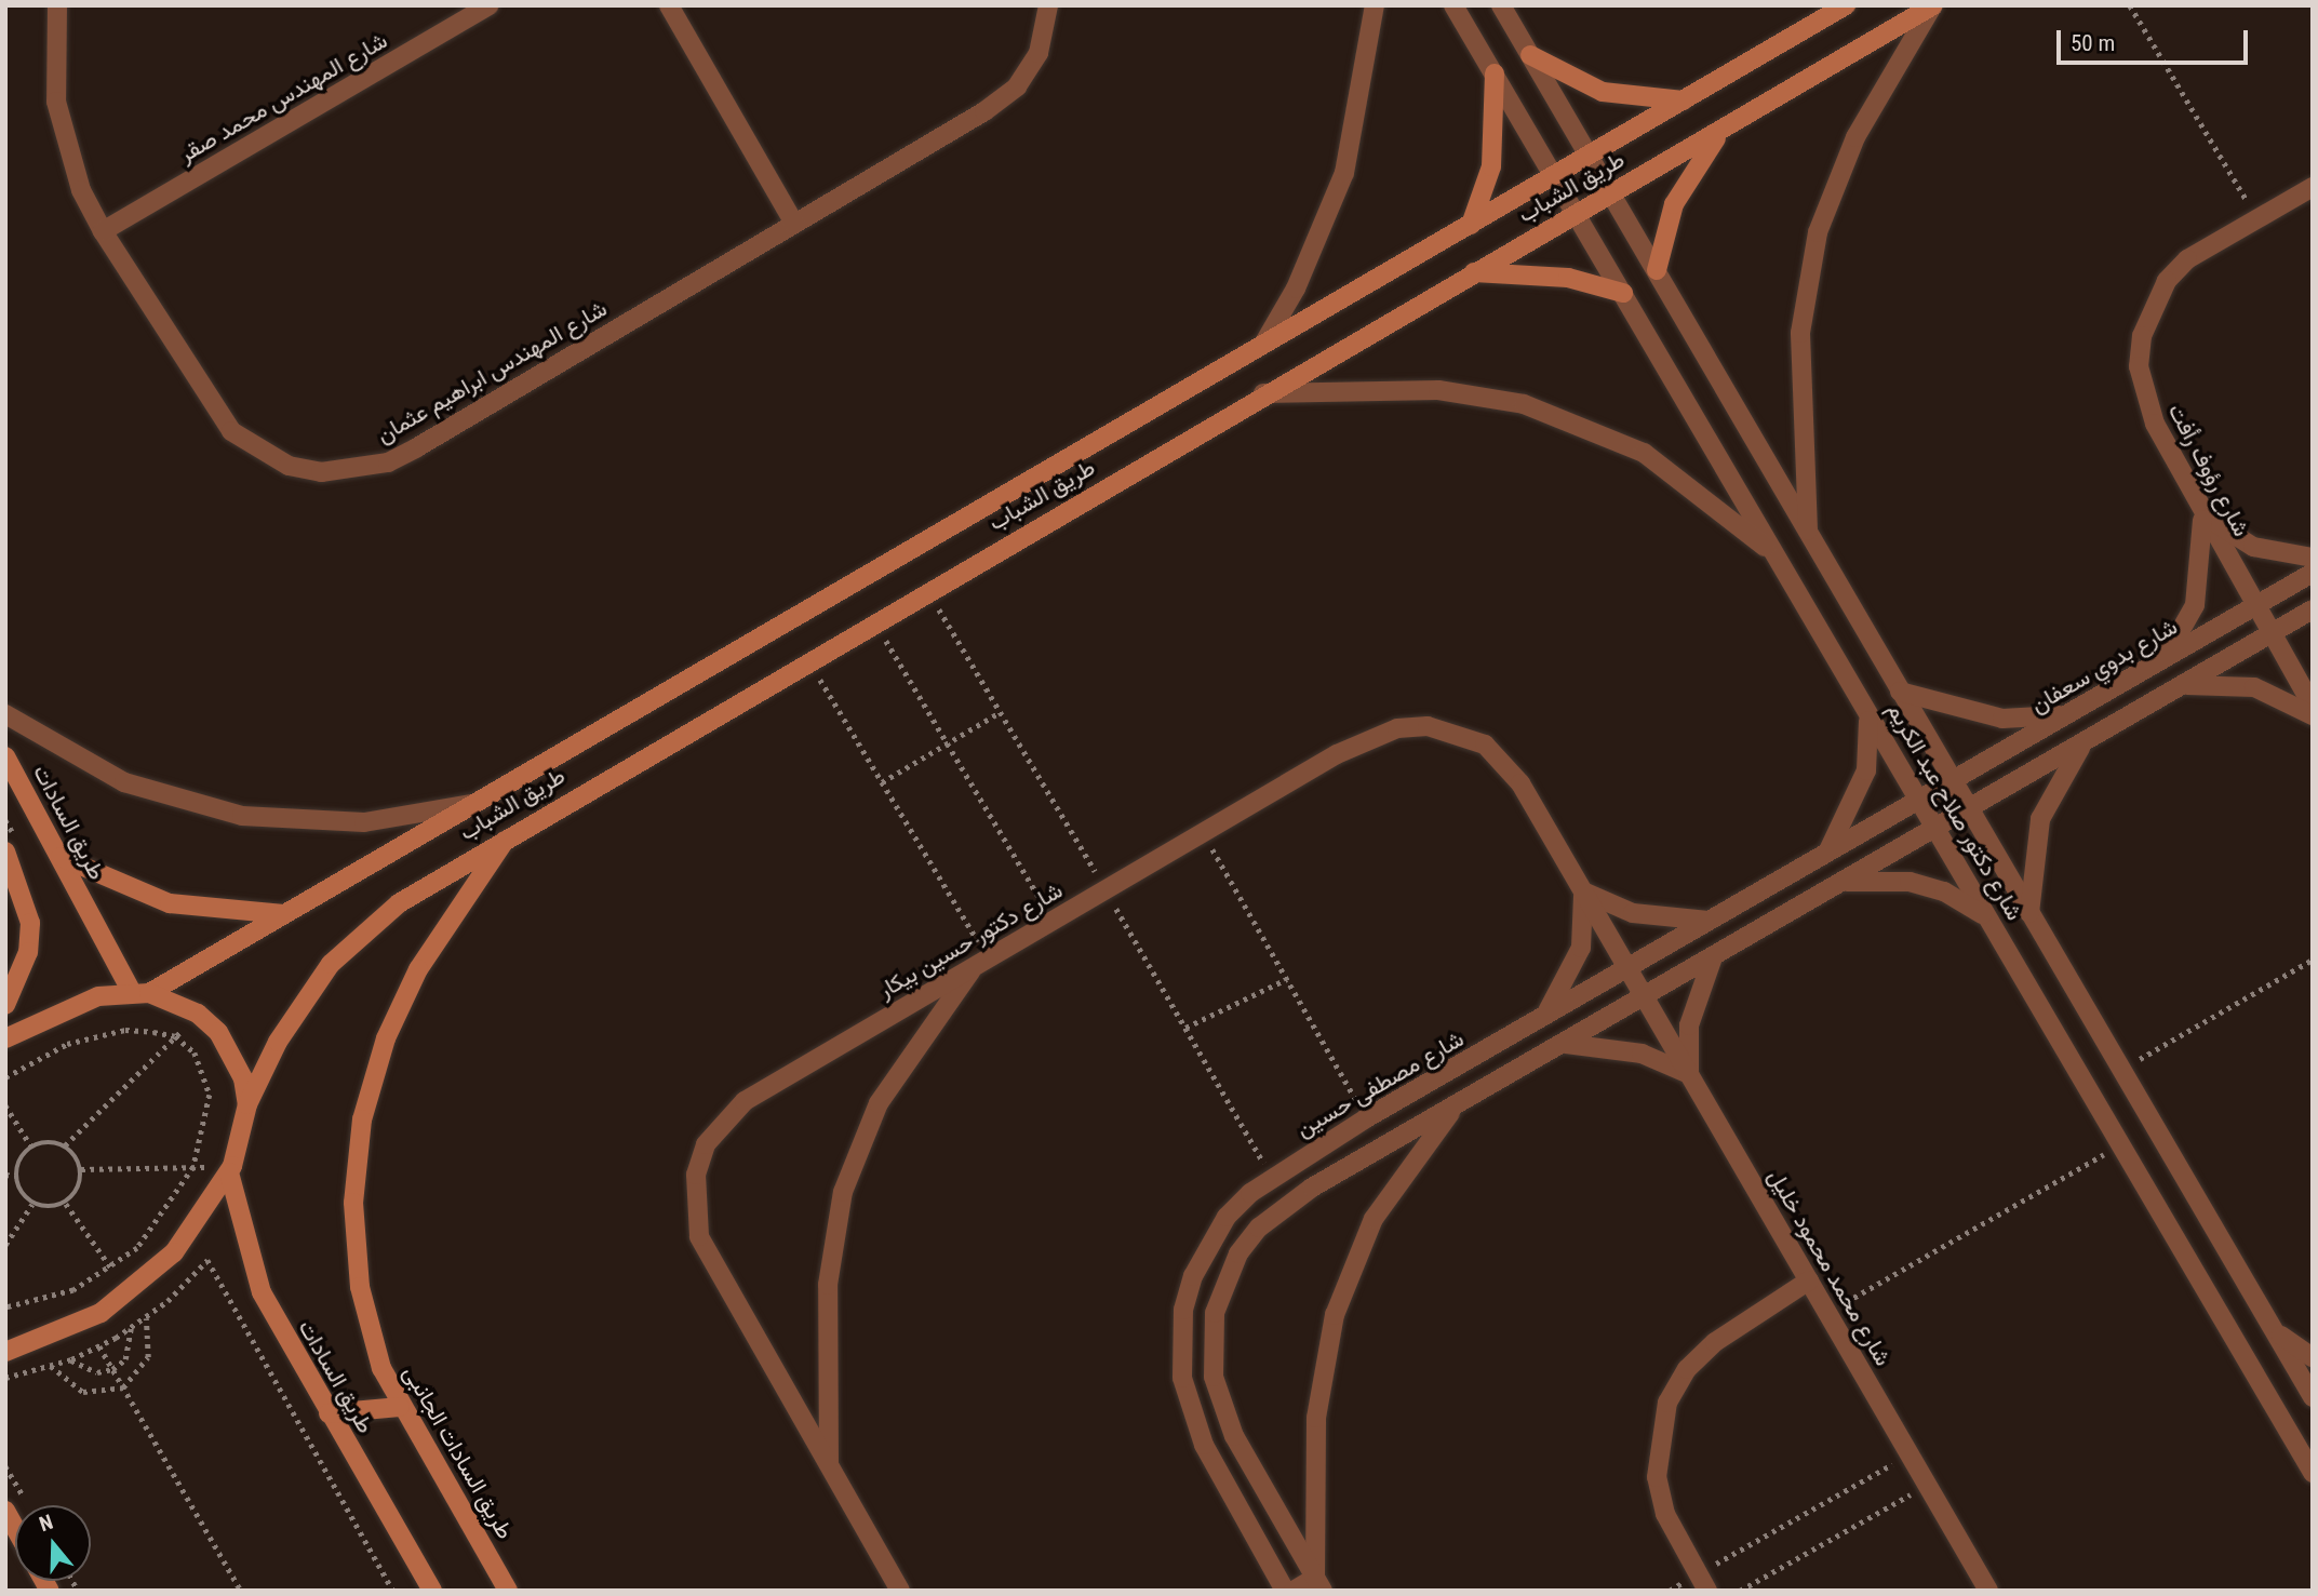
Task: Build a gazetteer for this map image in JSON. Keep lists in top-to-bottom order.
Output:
{
  "streets": {
    "main road": ["طريق الشباب", "طريق السادات", "طريق السادات الجانبى"],
    "street": [
      "شارع المهندس محمد صقر",
      "شارع المهندس ابراهيم عثمان",
      "شارع رؤوف رأفت",
      "شارع بدوي سعفان",
      "شارع دكتور صلاح عبد الكريم",
      "شارع دكتور حسين بيكار",
      "شارع مصطفى حسين",
      "شارع محمد محمود خليل"
    ]
  },
  "crossings": [
    ["شارع المهندس محمد صقر", "شارع المهندس ابراهيم عثمان"],
    ["طريق الشباب", "شارع دكتور صلاح عبد الكريم"],
    ["طريق الشباب", "طريق السادات"],
    ["طريق الشباب", "طريق السادات الجانبى"],
    ["شارع رؤوف رأفت", "شارع بدوي سعفان"],
    ["شارع بدوي سعفان", "شارع دكتور صلاح عبد الكريم"],
    ["شارع بدوي سعفان", "شارع مصطفى حسين"],
    ["شارع دكتور صلاح عبد الكريم", "شارع مصطفى حسين"],
    ["شارع دكتور حسين بيكار", "شارع مصطفى حسين"],
    ["شارع دكتور حسين بيكار", "شارع محمد محمود خليل"],
    ["شارع مصطفى حسين", "شارع محمد محمود خليل"]
  ],
  "scale_bar": "50 m",
  "north": "top"
}
